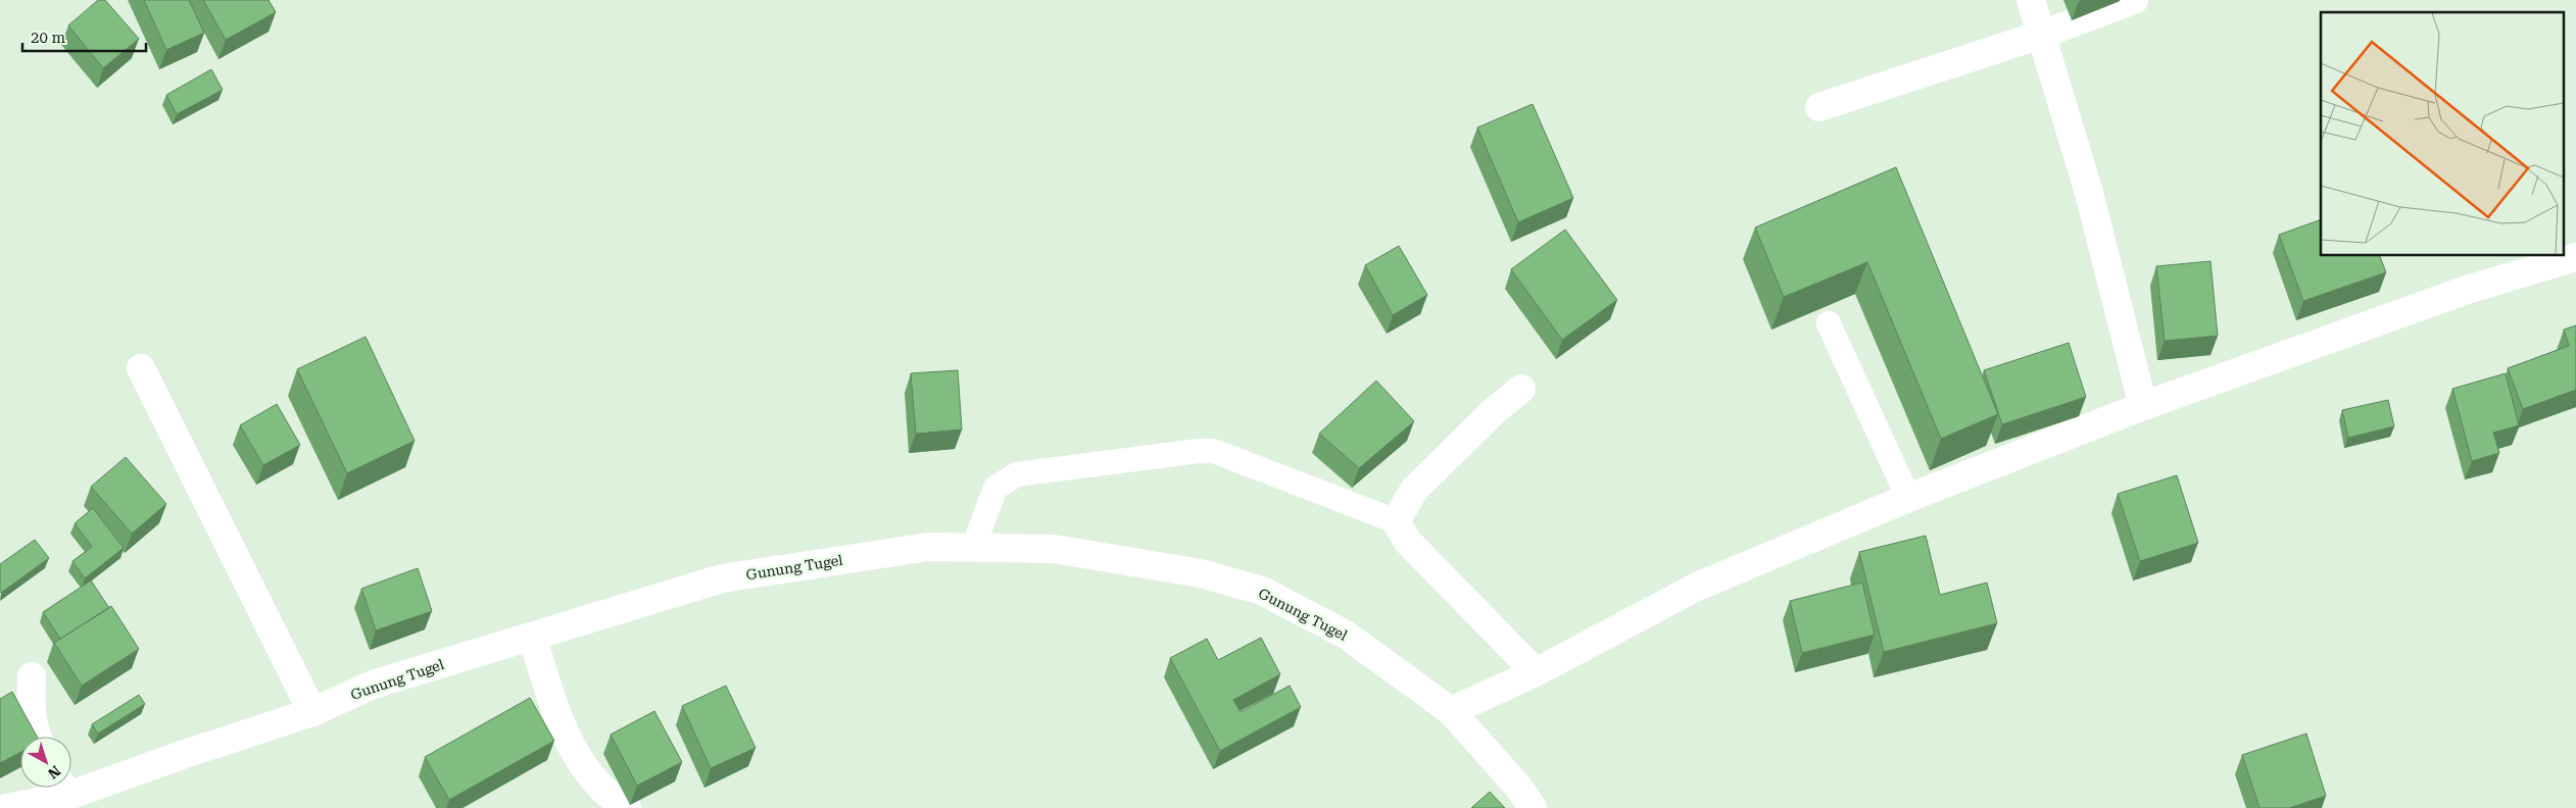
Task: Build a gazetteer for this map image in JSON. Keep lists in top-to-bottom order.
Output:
{
  "streets": {
    "street": ["Gunung Tugel"]
  },
  "scale_bar": "20 m",
  "north": "bottom right"
}
